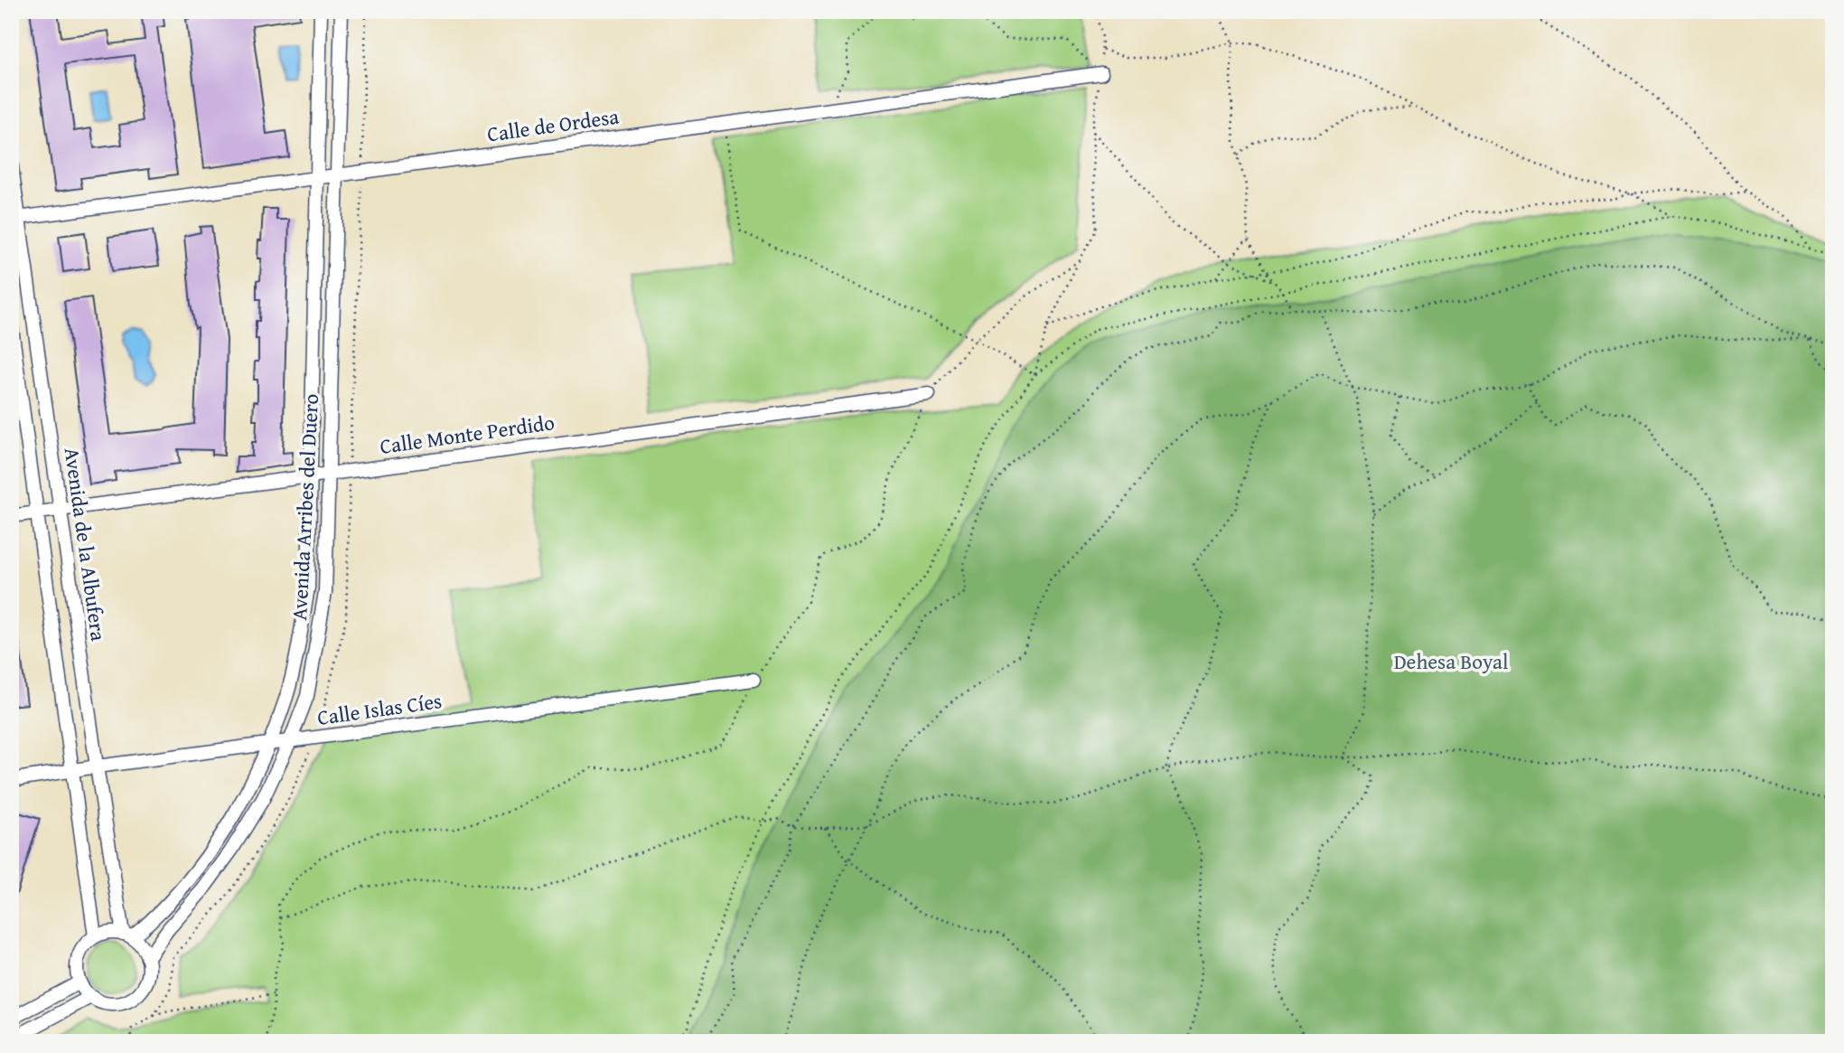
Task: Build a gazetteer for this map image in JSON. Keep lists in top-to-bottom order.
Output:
{
  "streets": {
    "street": [
      "Calle de Ordesa",
      "Calle Monte Perdido",
      "Avenida Arribes del Duero",
      "Avenida de la Albufera",
      "Calle Islas Cíes"
    ]
  },
  "crossings": [
    ["Calle de Ordesa", "Avenida Arribes del Duero"],
    ["Calle de Ordesa", "Avenida de la Albufera"],
    ["Calle Monte Perdido", "Avenida Arribes del Duero"],
    ["Calle Monte Perdido", "Avenida de la Albufera"],
    ["Avenida Arribes del Duero", "Avenida de la Albufera"],
    ["Avenida Arribes del Duero", "Calle Islas Cíes"],
    ["Avenida de la Albufera", "Calle Islas Cíes"]
  ],
  "parks": ["Dehesa Boyal"]
}
